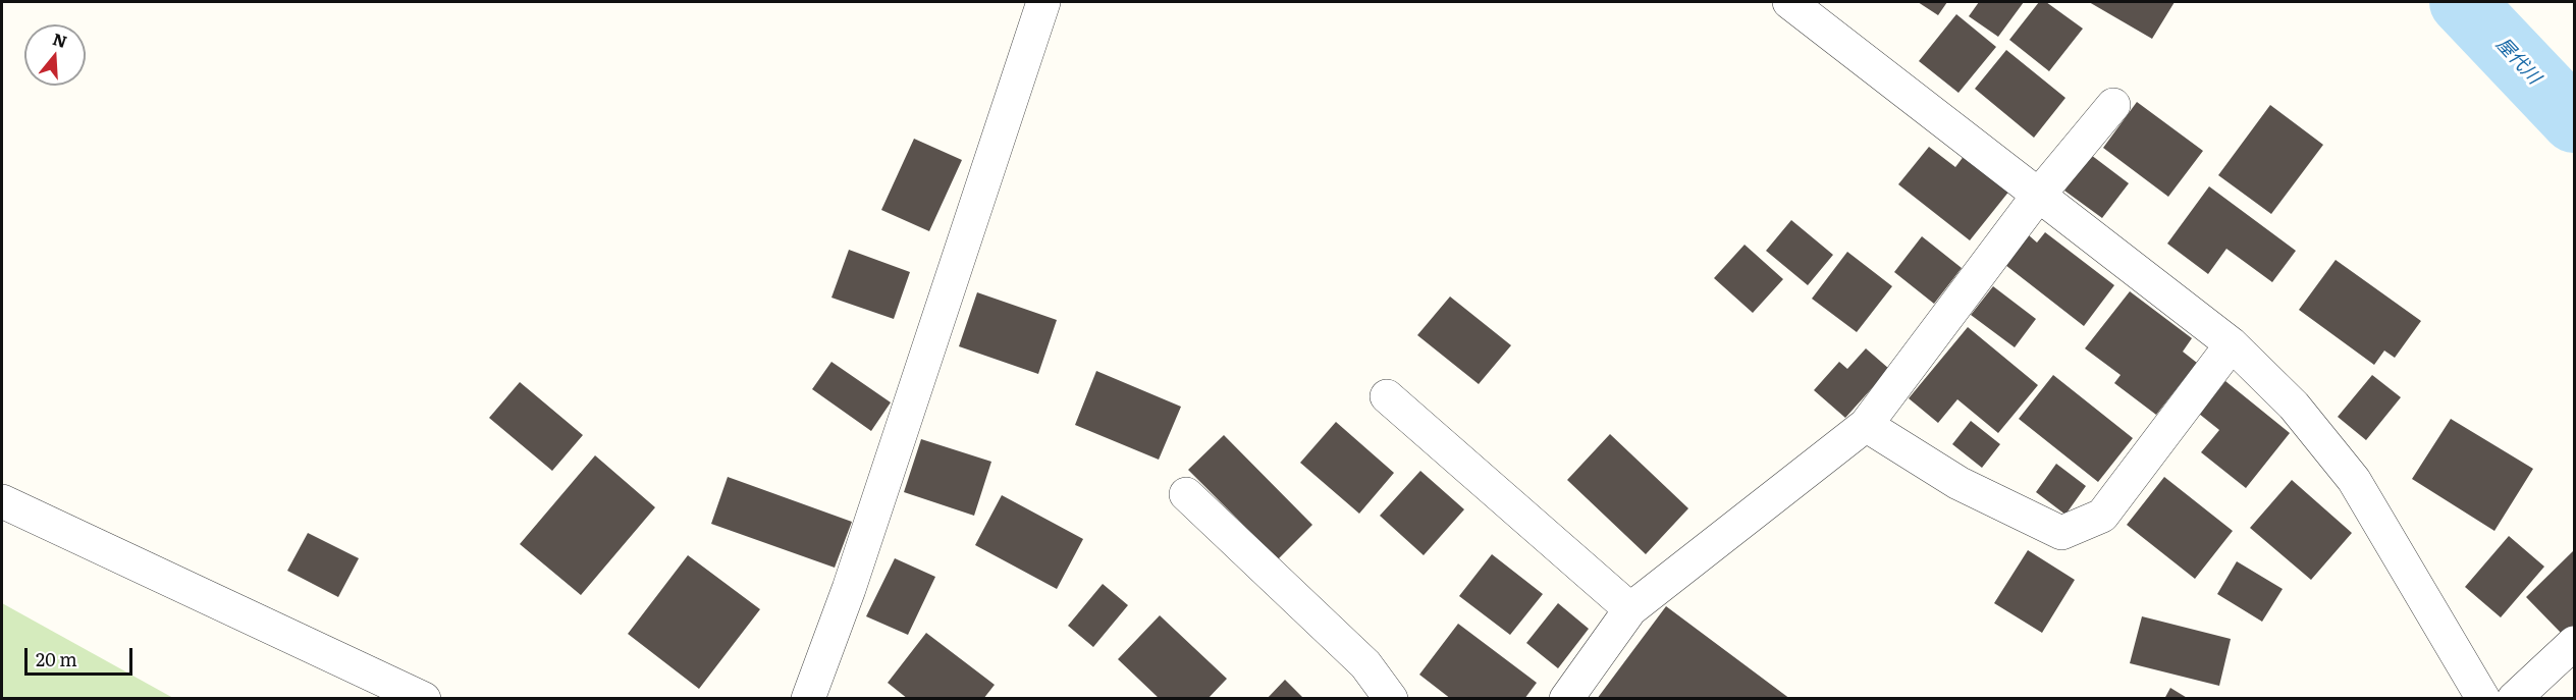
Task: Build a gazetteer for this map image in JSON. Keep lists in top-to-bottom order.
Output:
{
  "water": ["屋代川"],
  "scale_bar": "20 m",
  "north": "top"
}
